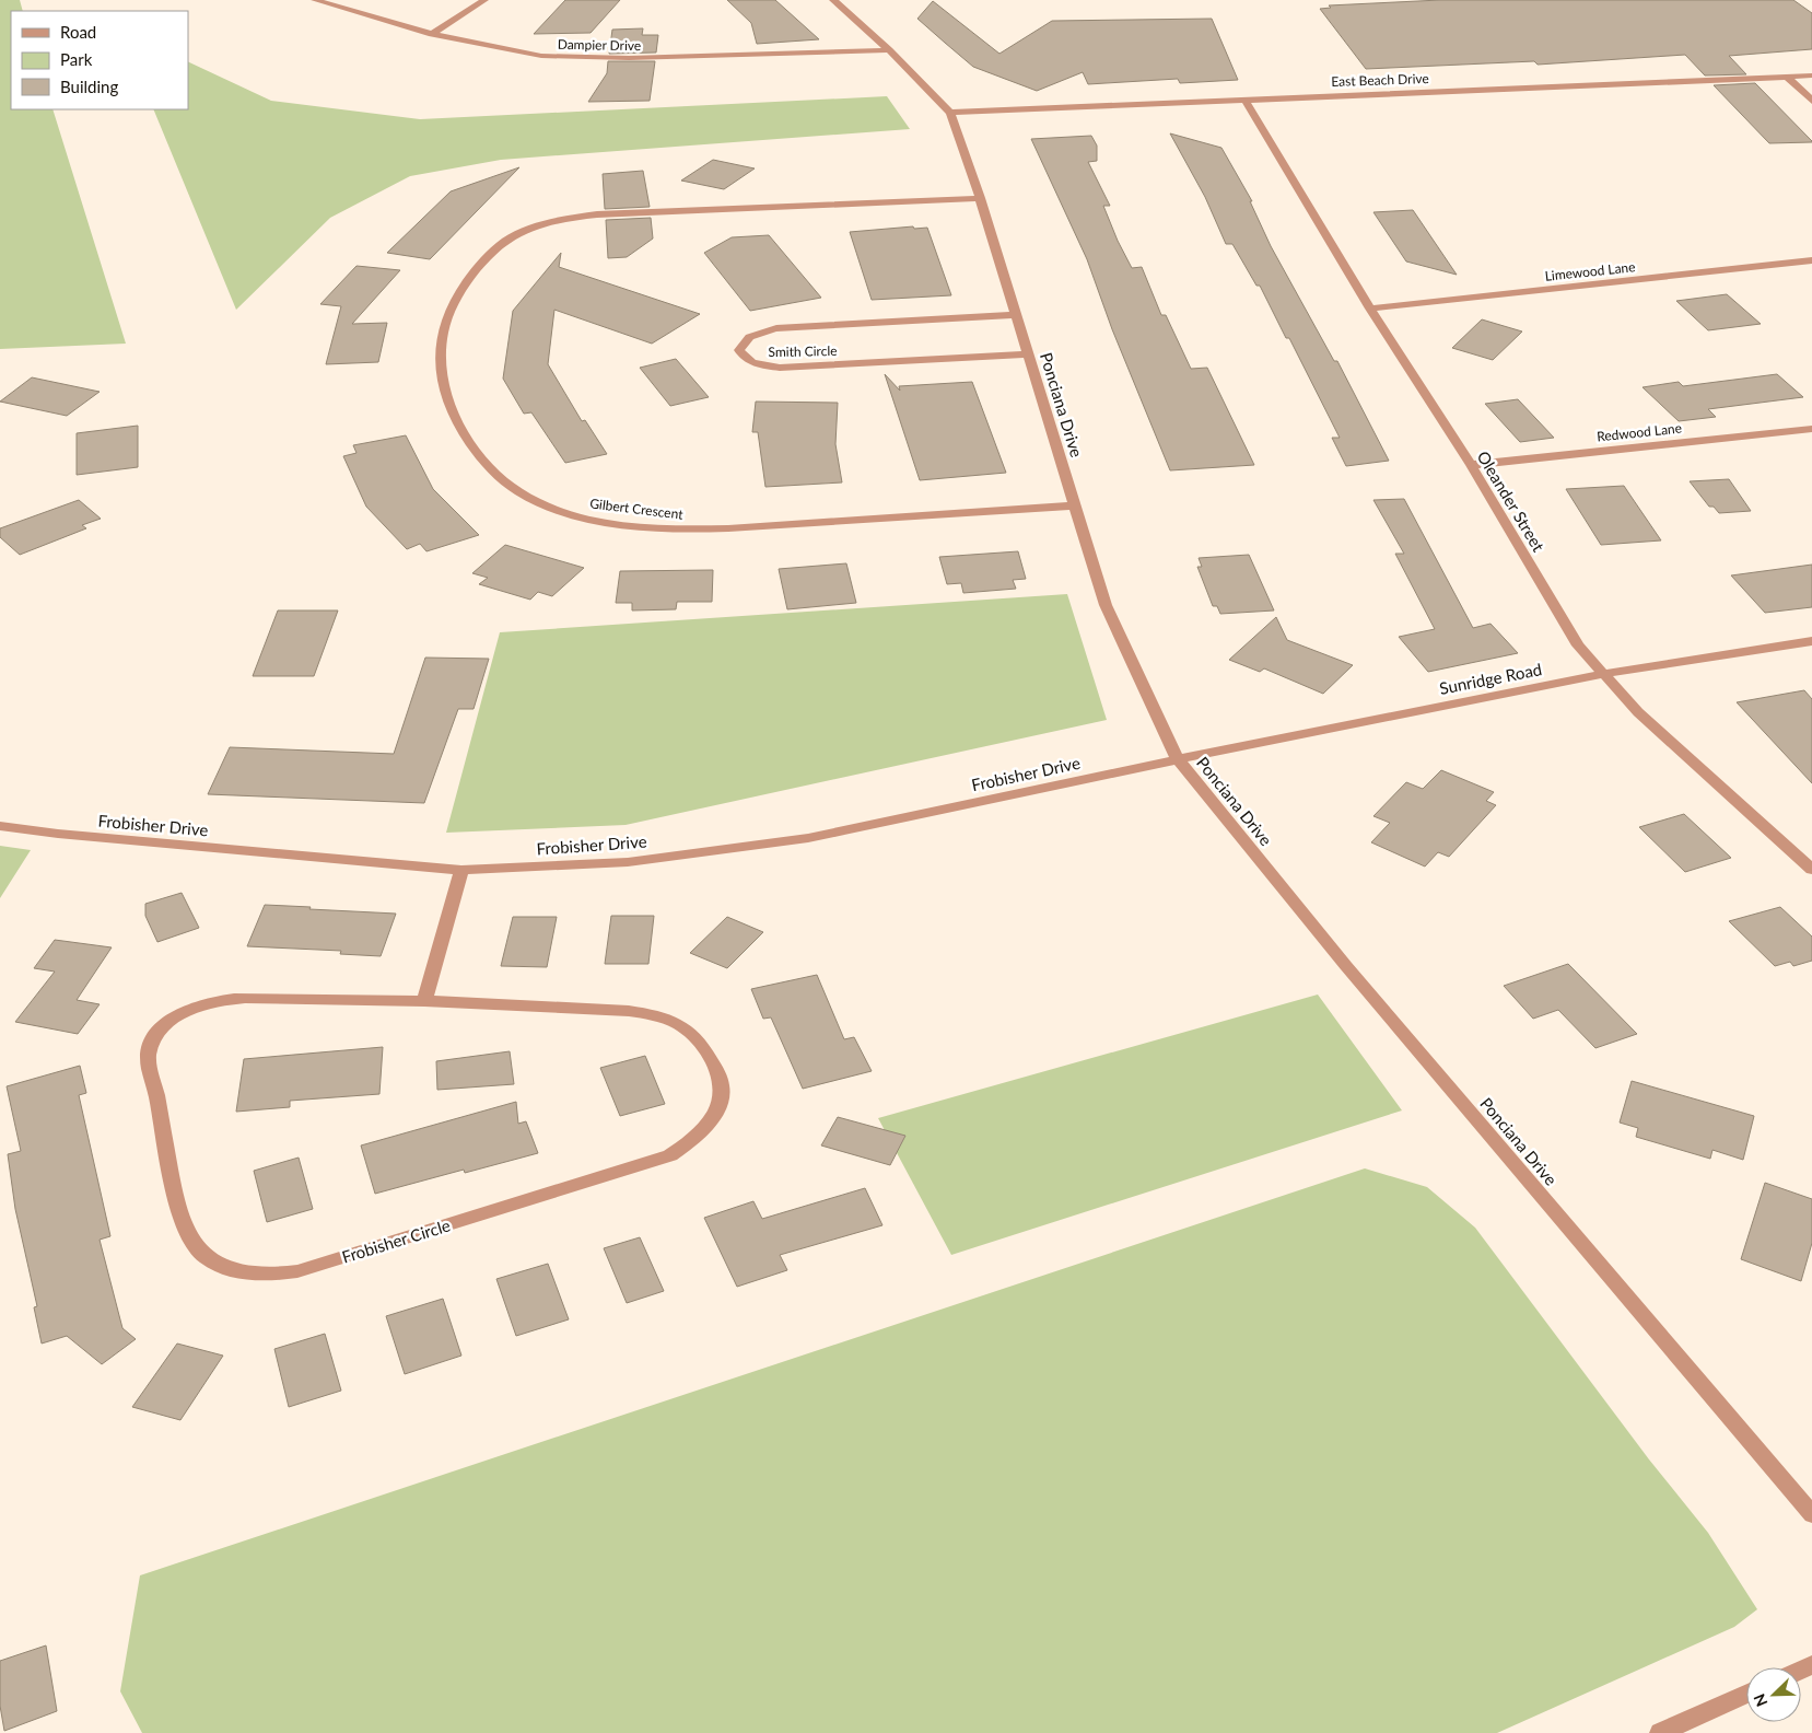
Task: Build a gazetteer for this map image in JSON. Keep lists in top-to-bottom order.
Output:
{
  "streets": {
    "street": [
      "Dampier Drive",
      "East Beach Drive",
      "Limewood Lane",
      "Smith Circle",
      "Ponciana Drive",
      "Redwood Lane",
      "Oleander Street",
      "Gilbert Crescent",
      "Sunridge Road",
      "Frobisher Drive",
      "Frobisher Circle"
    ]
  },
  "crossings": [
    ["Dampier Drive", "Ponciana Drive"],
    ["East Beach Drive", "Ponciana Drive"],
    ["East Beach Drive", "Oleander Street"],
    ["Limewood Lane", "Oleander Street"],
    ["Smith Circle", "Ponciana Drive"],
    ["Ponciana Drive", "Gilbert Crescent"],
    ["Ponciana Drive", "Sunridge Road"],
    ["Ponciana Drive", "Frobisher Drive"],
    ["Redwood Lane", "Oleander Street"],
    ["Oleander Street", "Sunridge Road"],
    ["Sunridge Road", "Frobisher Drive"]
  ],
  "legend": ["Road", "Park", "Building"],
  "north": "bottom left"
}
